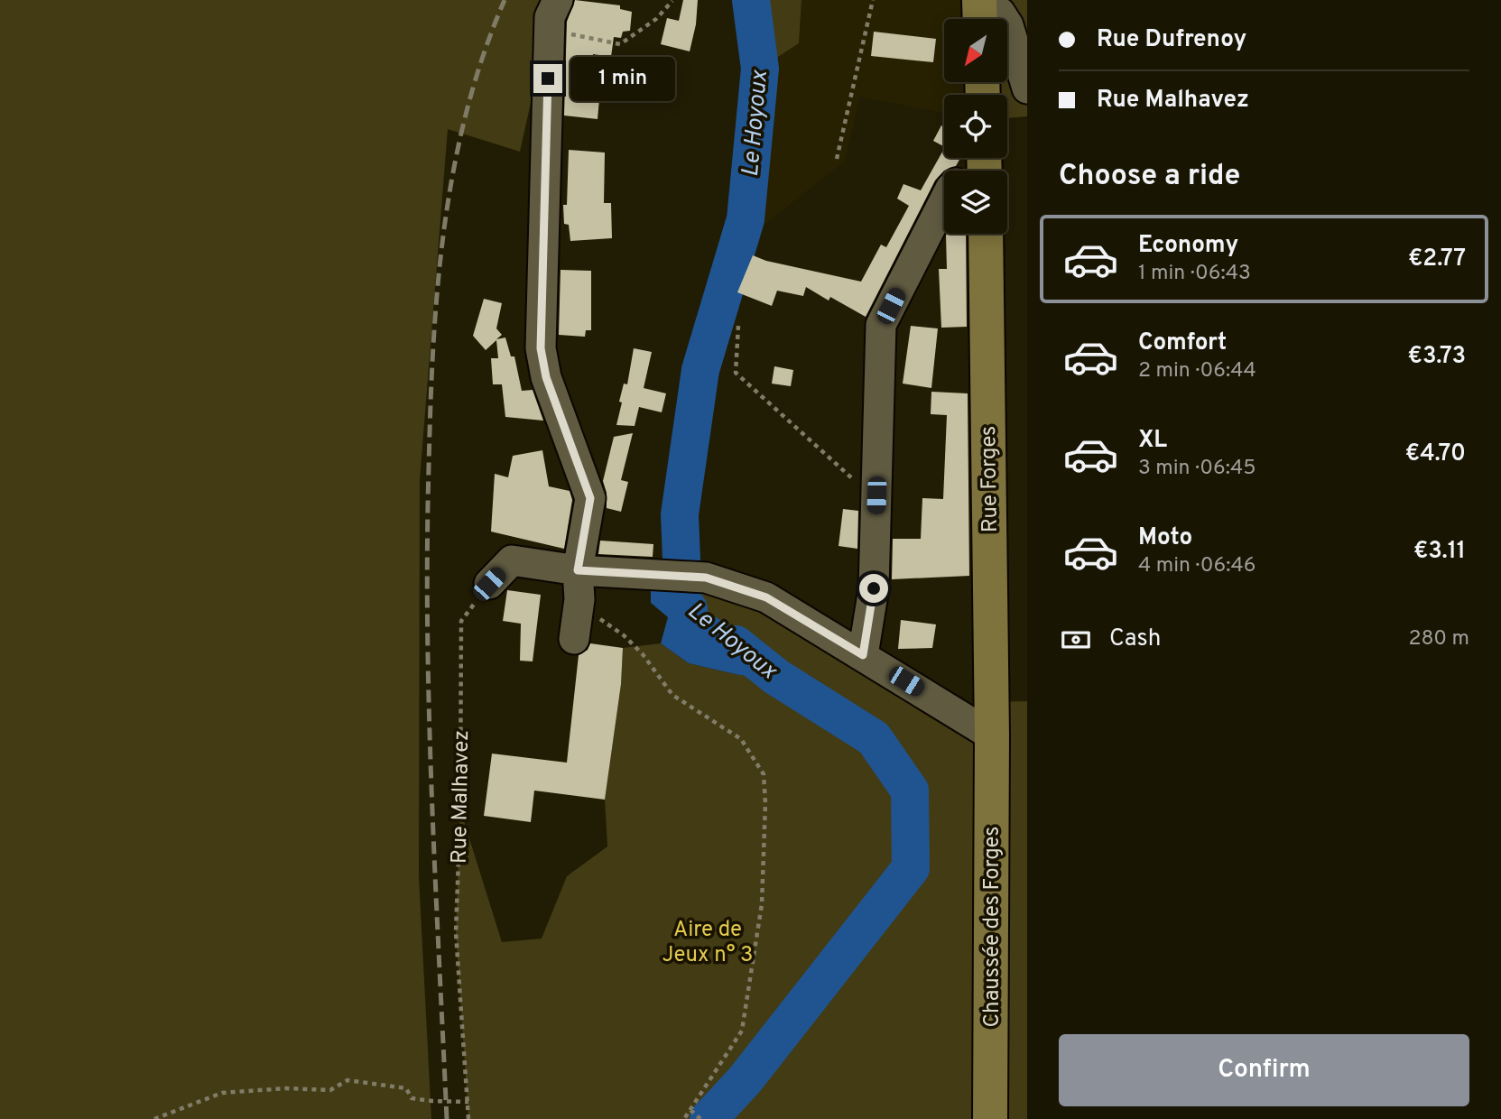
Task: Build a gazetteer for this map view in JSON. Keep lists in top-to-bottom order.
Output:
{
  "streets": {
    "main road": ["Rue Forges", "Chaussée des Forges"],
    "path": ["Rue Malhavez"]
  },
  "crossings": [
    ["Rue Forges", "Chaussée des Forges"]
  ],
  "water": ["Le Hoyoux"],
  "parks": ["Aire de Jeux n° 3"],
  "north": "bottom left",
  "page": {
    "banner": ["Rue Dufrenoy", "Rue Malhavez"],
    "bubble": "1 min",
    "heading": "Choose a ride",
    "list": [
      {
        "name": "Economy",
        "note": "1 min · 06:43",
        "value": "€2.77"
      },
      {
        "name": "Comfort",
        "note": "2 min · 06:44",
        "value": "€3.73"
      },
      {
        "name": "XL",
        "note": "3 min · 06:45",
        "value": "€4.70"
      },
      {
        "name": "Moto",
        "note": "4 min · 06:46",
        "value": "€3.11"
      }
    ],
    "pay": ["Cash", "280 m"],
    "buttons": "Confirm"
  }
}
